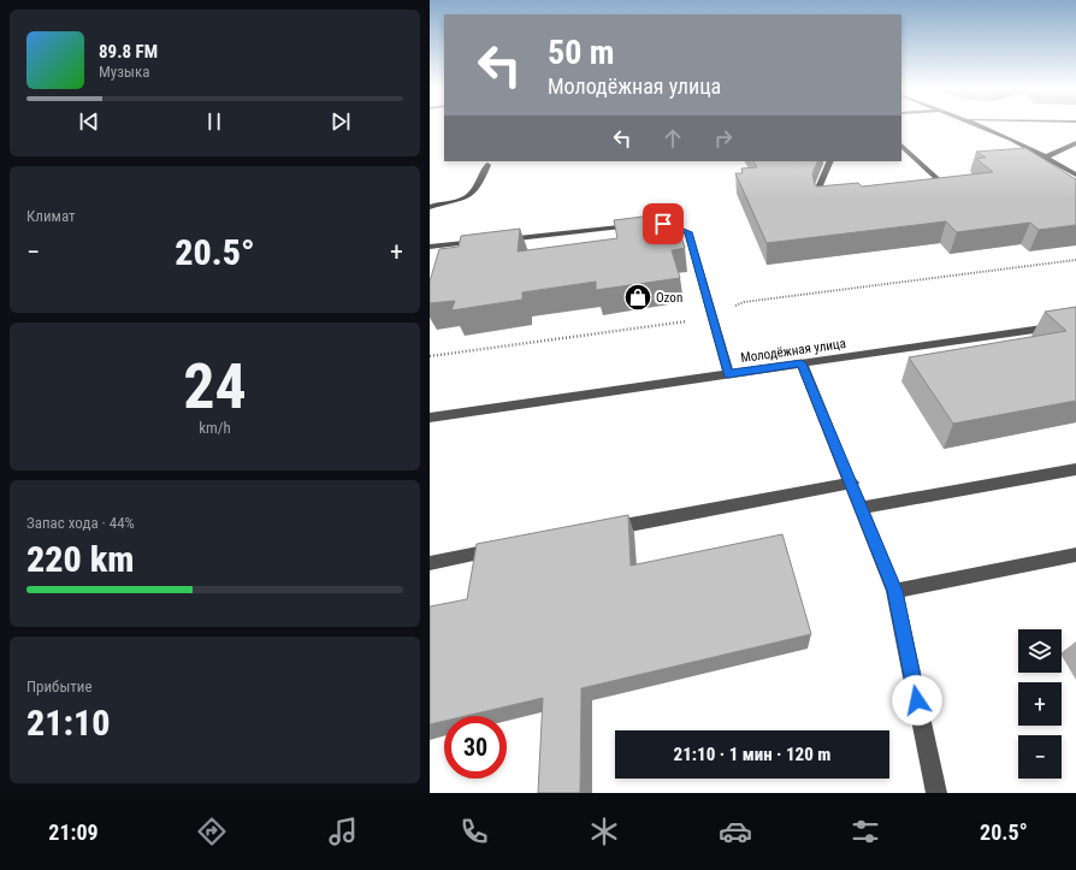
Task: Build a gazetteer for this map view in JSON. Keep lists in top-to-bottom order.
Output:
{
  "streets": {
    "street": ["Молодёжная улица"]
  },
  "places": {
    "shop": ["Ozon"]
  },
  "page": {
    "turn": ["50 m", "Молодёжная улица"],
    "song": ["89.8 FM", "Музыка"],
    "tile": [
      "Климат",
      ["24", "km/h"],
      ["Запас хода · 44%", "220 km"],
      ["Прибытие", "21:10"]
    ],
    "heat": ["−", "20.5°", "+"],
    "map_buttons": ["+", "−"],
    "limit": "30",
    "trip": "21:10 · 1 мин · 120 m",
    "tabs": ["21:09", "20.5°"]
  }
}
